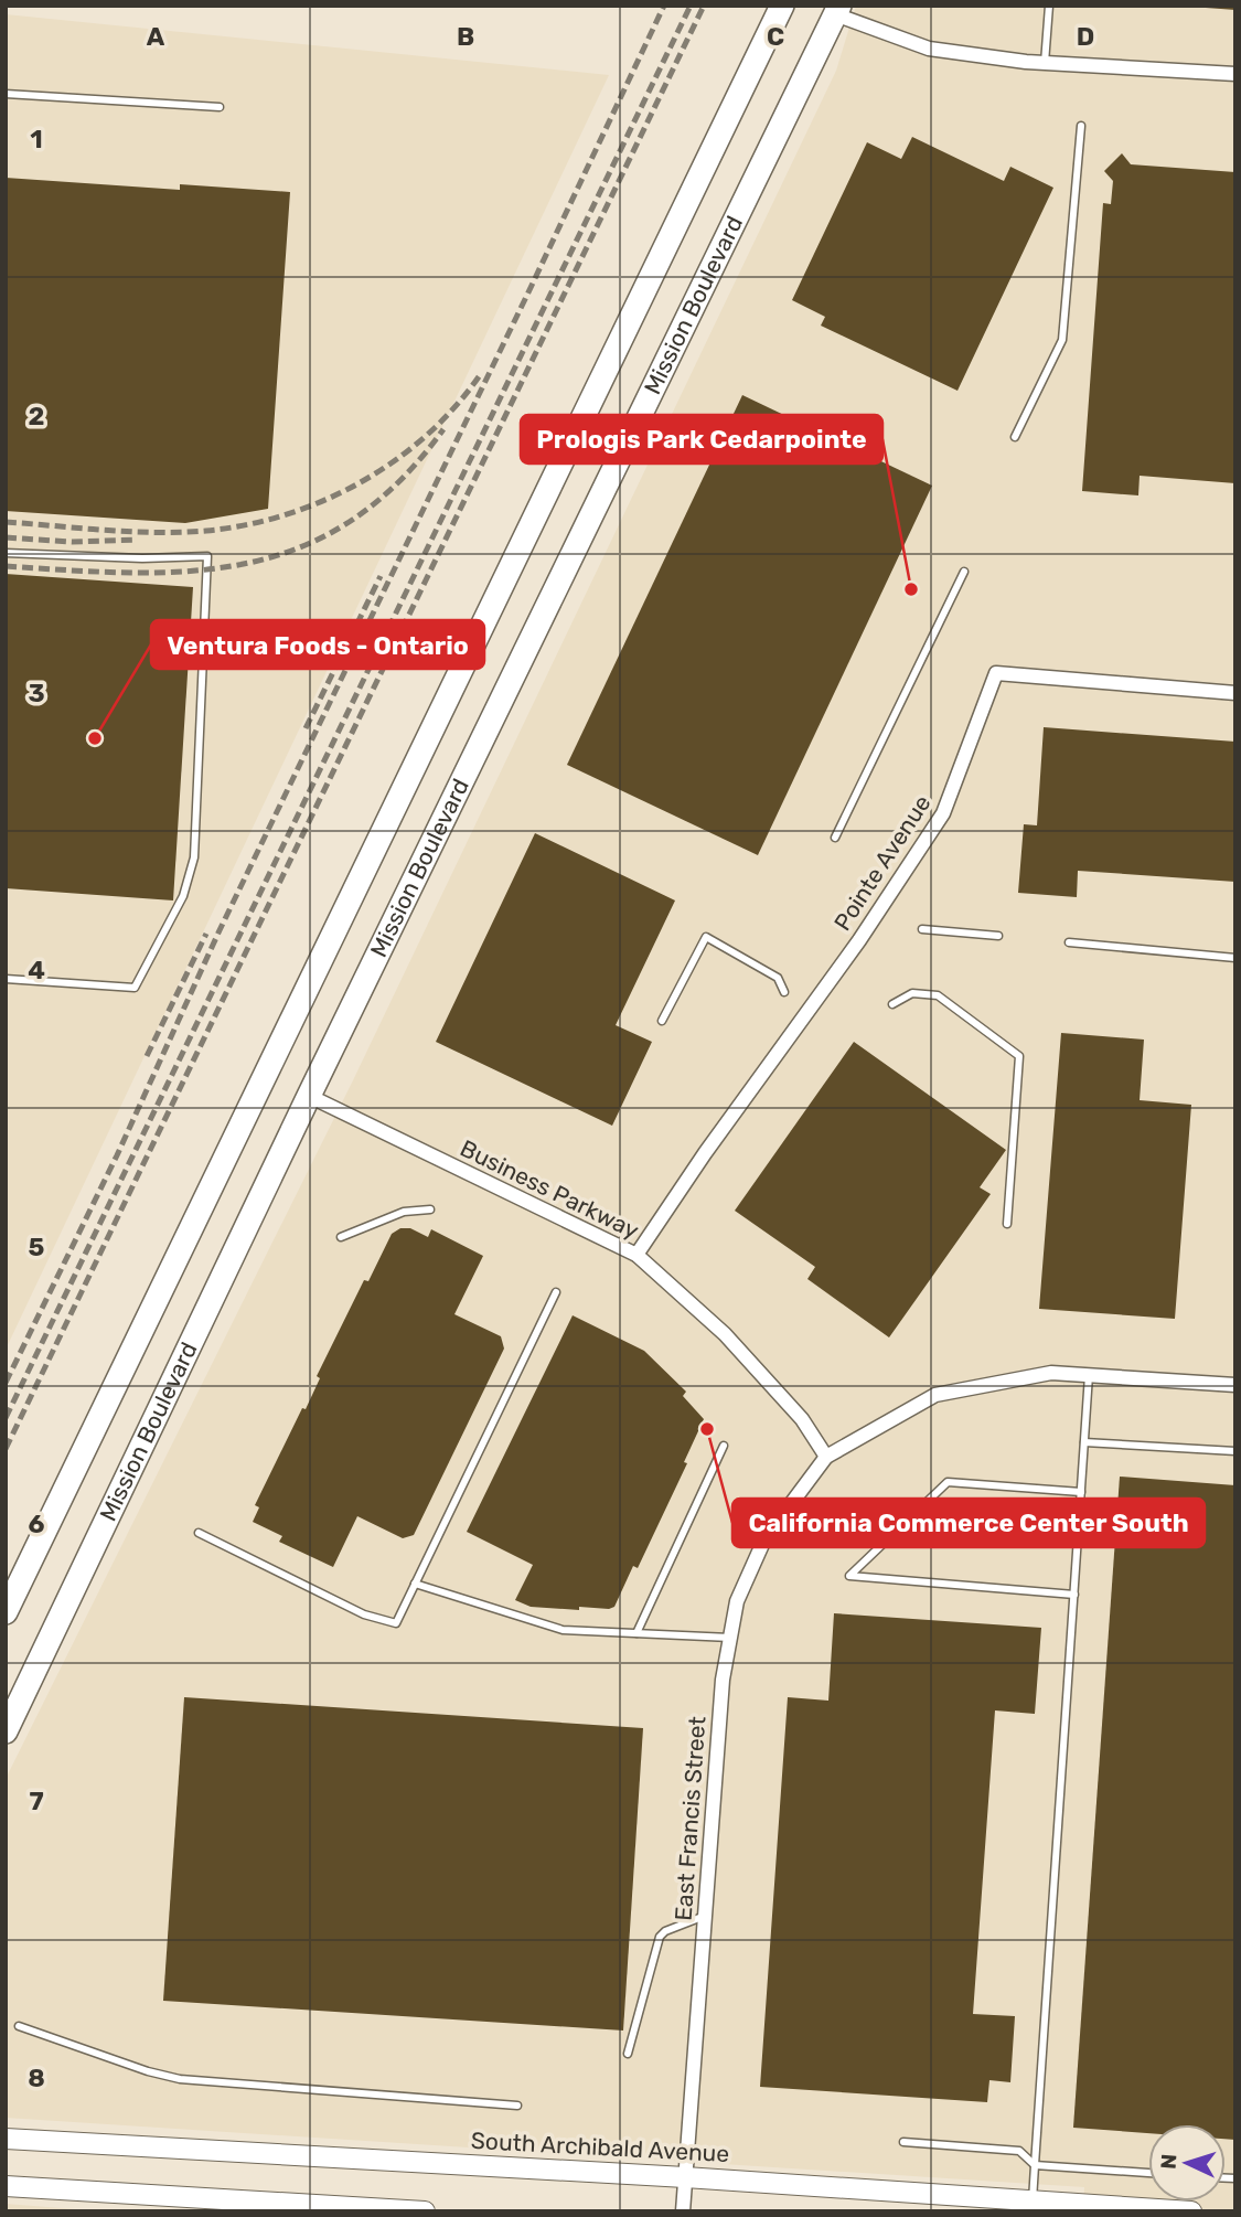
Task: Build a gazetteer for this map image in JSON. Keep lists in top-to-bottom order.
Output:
{
  "streets": {
    "main road": ["Mission Boulevard", "South Archibald Avenue"],
    "street": ["Pointe Avenue", "Business Parkway", "East Francis Street"]
  },
  "crossings": [
    ["Mission Boulevard", "Business Parkway"],
    ["Pointe Avenue", "Business Parkway"],
    ["Business Parkway", "East Francis Street"],
    ["East Francis Street", "South Archibald Avenue"]
  ],
  "places": ["Prologis Park Cedarpointe", "Ventura Foods - Ontario", "California Commerce Center South"],
  "north": "left",
  "grid": {
    "columns": [
      "A",
      "B",
      "C",
      "D"
    ],
    "rows": [
      "1",
      "2",
      "3",
      "4",
      "5",
      "6",
      "7",
      "8"
    ]
  }
}
